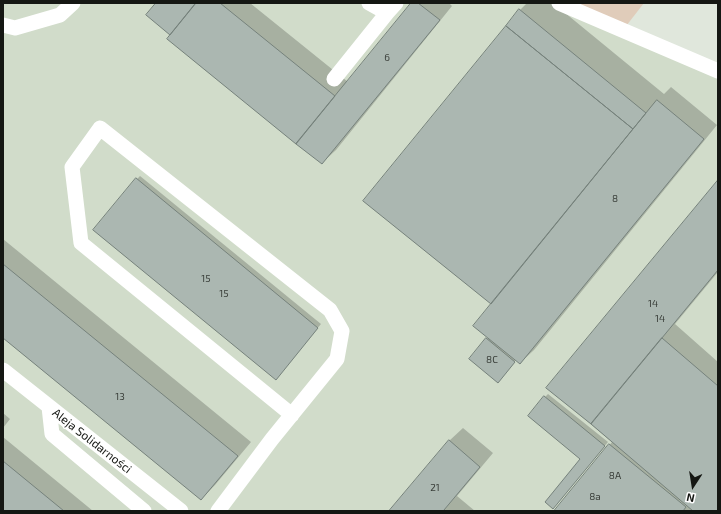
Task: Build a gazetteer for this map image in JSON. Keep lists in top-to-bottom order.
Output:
{
  "streets": {
    "street": ["Aleja Solidarności"]
  },
  "house_numbers": [
    "6",
    "8",
    "15",
    "15",
    "14",
    "14",
    "8C",
    "13",
    "8A",
    "21",
    "8a"
  ],
  "north": "bottom"
}
